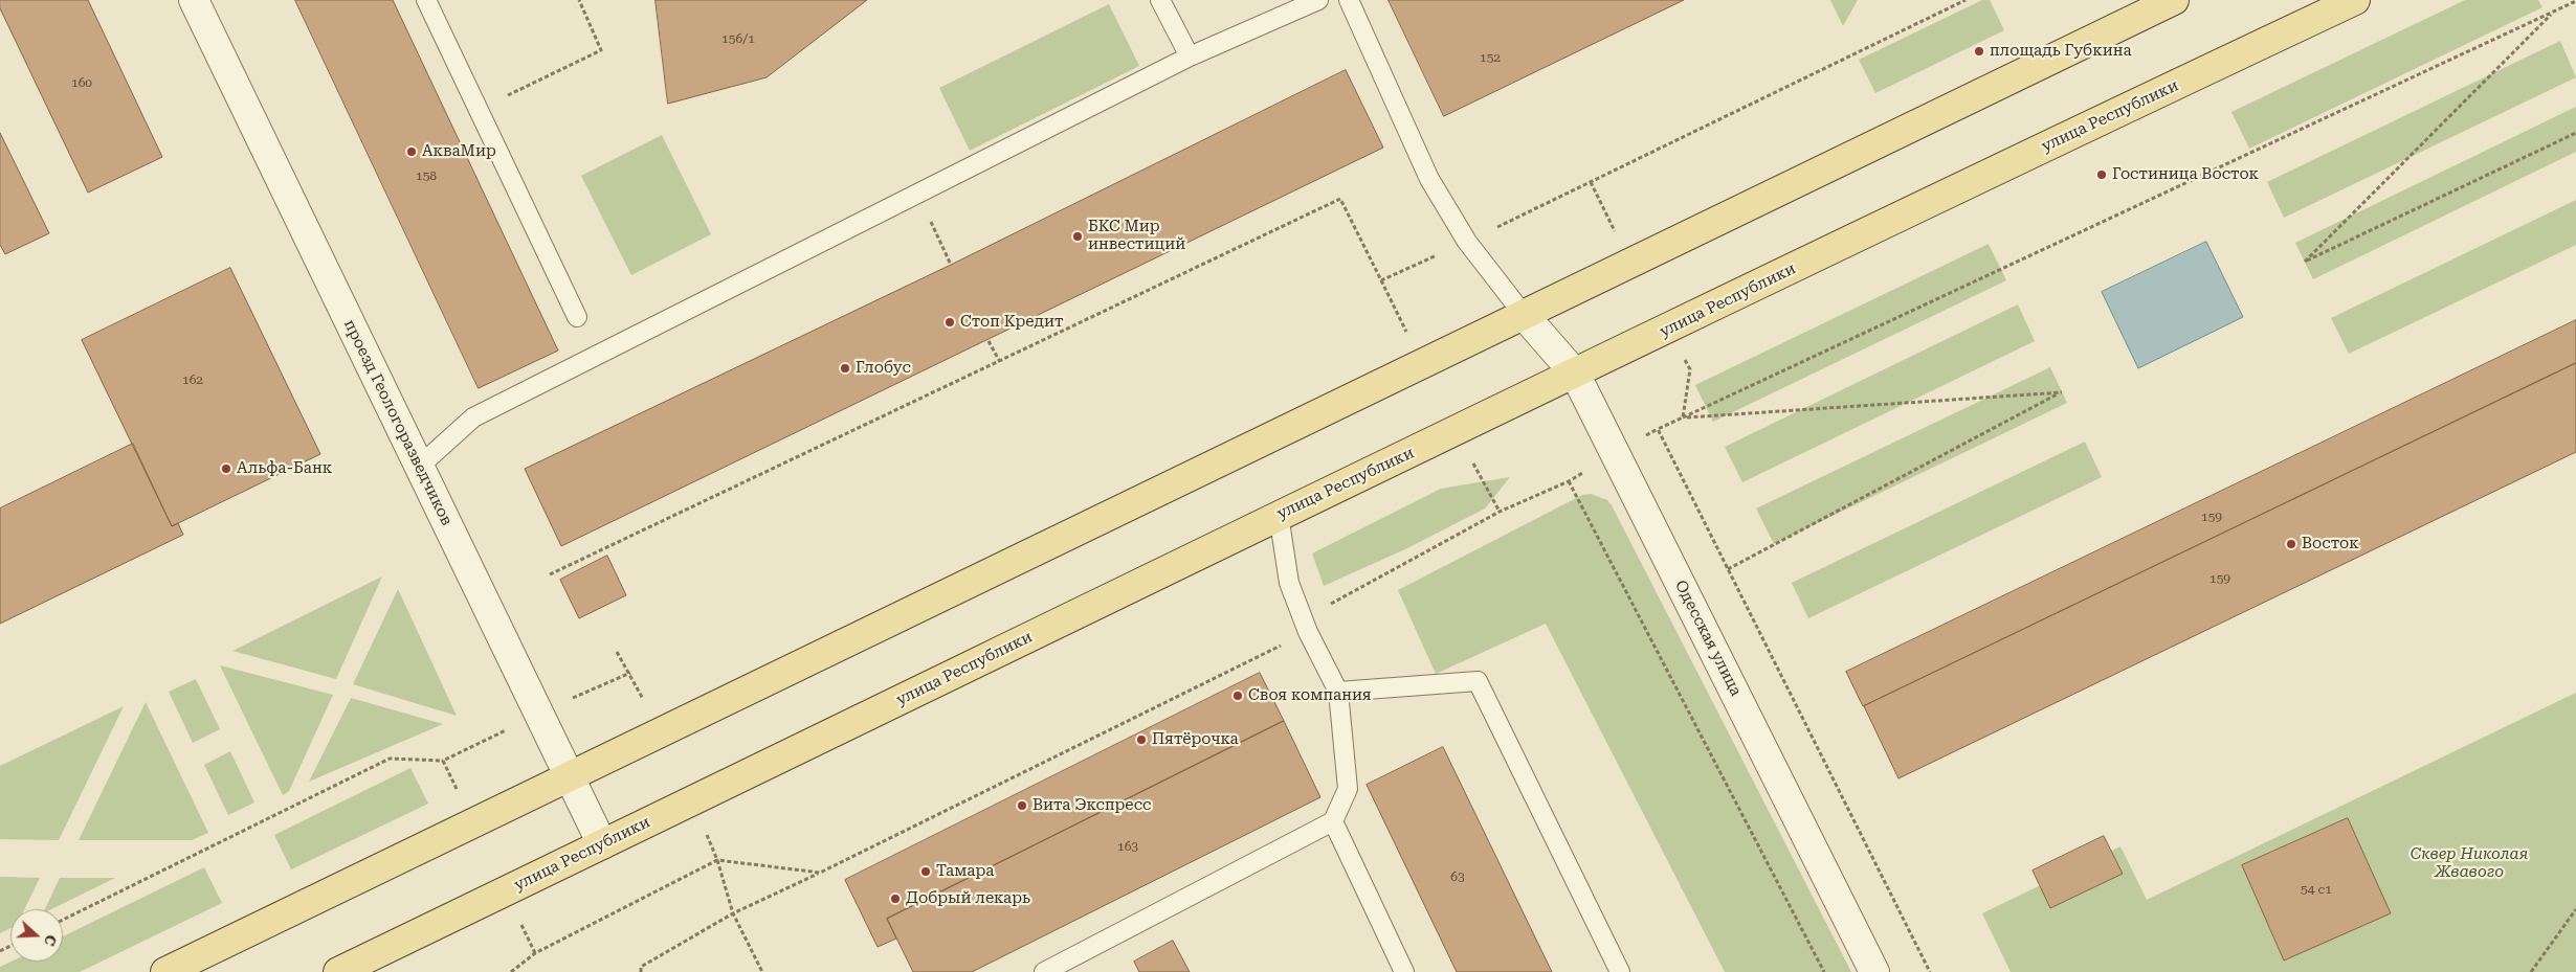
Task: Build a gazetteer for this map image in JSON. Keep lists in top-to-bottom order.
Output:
{
  "streets": {
    "main road": ["улица Республики"],
    "street": ["проезд Геологоразведчиков", "Одесская улица"]
  },
  "crossings": [
    ["улица Республики", "проезд Геологоразведчиков"],
    ["улица Республики", "Одесская улица"]
  ],
  "parks": ["Сквер Николая Жвавого"],
  "places": [
    "площадь Губкина",
    "АкваМир",
    "Гостиница Восток",
    "БКС Мир инвестиций",
    "Стоп Кредит",
    "Глобус",
    "Альфа-Банк",
    "Восток",
    "Своя компания",
    "Пятёрочка",
    "Вита Экспресс",
    "Тамара",
    "Добрый лекарь"
  ],
  "house_numbers": [
    "156/1",
    "152",
    "160",
    "158",
    "162",
    "159",
    "159",
    "163",
    "63",
    "54 с1"
  ],
  "north": "right"
}
